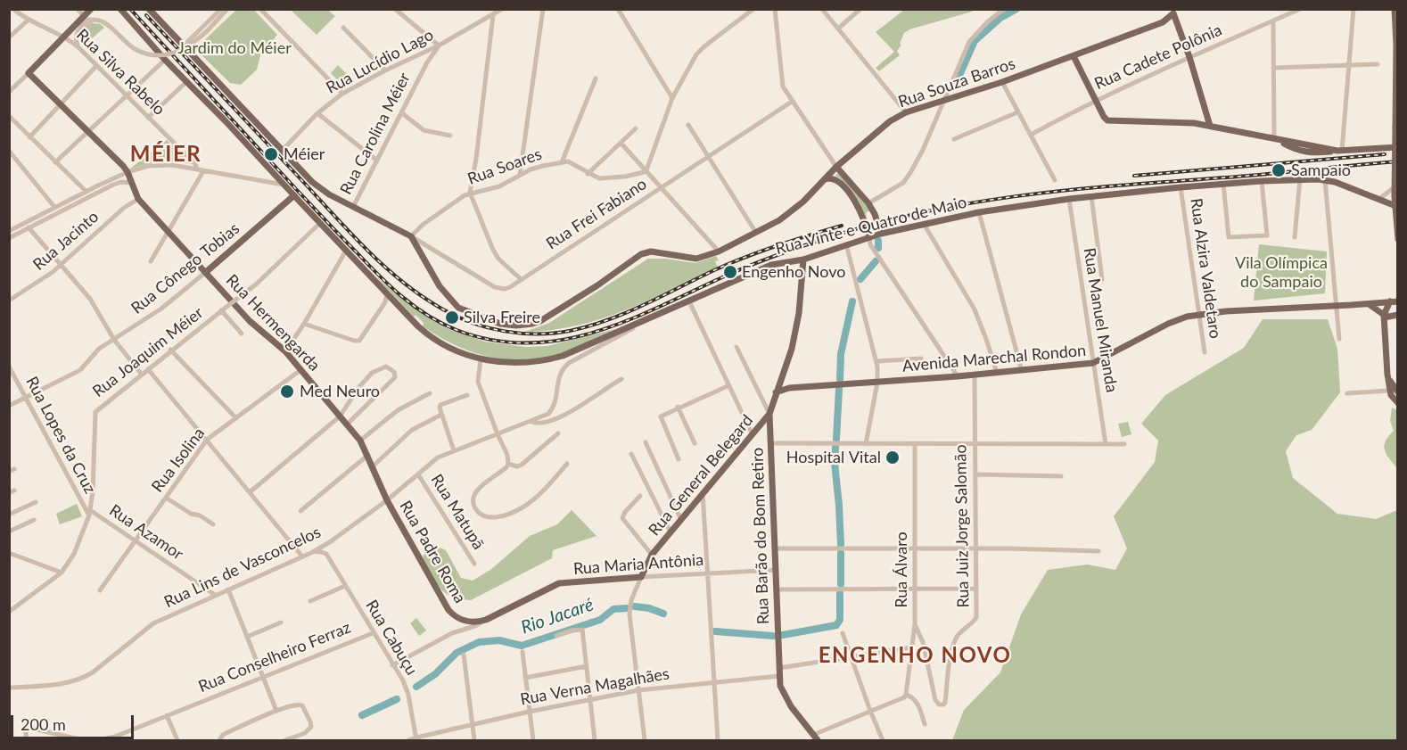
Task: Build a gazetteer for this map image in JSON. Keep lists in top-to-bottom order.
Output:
{
  "streets": {
    "main road": [
      "Rua Souza Barros",
      "Rua Vinte e Quatro de Maio",
      "Rua Cônego Tobias",
      "Rua Hermengarda",
      "Avenida Marechal Rondon",
      "Rua General Belegard",
      "Rua Barão do Bom Retiro",
      "Rua Padre Roma",
      "Rua Maria Antônia"
    ],
    "street": [
      "Rua Cadete Polônia",
      "Rua Lucídio Lago",
      "Rua Silva Rabelo",
      "Rua Carolina Méier",
      "Rua Soares",
      "Rua Frei Fabiano",
      "Rua Jacinto",
      "Rua Alzira Valdetaro",
      "Rua Manuel Miranda",
      "Rua Joaquim Méier",
      "Rua Lopes da Cruz",
      "Rua Isolina",
      "Rua Matupã",
      "Rua Juiz Jorge Salomão",
      "Rua Azamor",
      "Rua Lins de Vasconcelos",
      "Rua Álvaro",
      "Rua Cabuçu",
      "Rua Conselheiro Ferraz",
      "Rua Verna Magalhães"
    ]
  },
  "crossings": [
    ["Rua Lucídio Lago", "Rua Carolina Méier"],
    ["Rua Souza Barros", "Rua Soares"],
    ["Rua Souza Barros", "Rua Frei Fabiano"],
    ["Rua Soares", "Rua Frei Fabiano"],
    ["Rua Vinte e Quatro de Maio", "Rua Cônego Tobias"],
    ["Rua Vinte e Quatro de Maio", "Rua Alzira Valdetaro"],
    ["Rua Vinte e Quatro de Maio", "Rua Manuel Miranda"],
    ["Rua Vinte e Quatro de Maio", "Rua Joaquim Méier"],
    ["Rua Vinte e Quatro de Maio", "Rua Barão do Bom Retiro"],
    ["Rua Vinte e Quatro de Maio", "Rua Lins de Vasconcelos"],
    ["Rua Jacinto", "Rua Hermengarda"],
    ["Rua Cônego Tobias", "Rua Hermengarda"],
    ["Rua Cônego Tobias", "Rua Lopes da Cruz"],
    ["Rua Alzira Valdetaro", "Avenida Marechal Rondon"],
    ["Rua Manuel Miranda", "Avenida Marechal Rondon"],
    ["Rua Hermengarda", "Rua Isolina"],
    ["Rua Hermengarda", "Rua Padre Roma"],
    ["Rua Hermengarda", "Rua Lins de Vasconcelos"],
    ["Rua Joaquim Méier", "Rua Lopes da Cruz"],
    ["Rua Joaquim Méier", "Rua Azamor"],
    ["Avenida Marechal Rondon", "Rua Juiz Jorge Salomão"],
    ["Avenida Marechal Rondon", "Rua Barão do Bom Retiro"],
    ["Rua Lopes da Cruz", "Rua Azamor"],
    ["Rua Isolina", "Rua Azamor"],
    ["Rua General Belegard", "Rua Barão do Bom Retiro"],
    ["Rua General Belegard", "Rua Maria Antônia"],
    ["Rua General Belegard", "Rua Verna Magalhães"],
    ["Rua Matupã", "Rua Lins de Vasconcelos"],
    ["Rua Juiz Jorge Salomão", "Rua Álvaro"],
    ["Rua Azamor", "Rua Lins de Vasconcelos"],
    ["Rua Barão do Bom Retiro", "Rua Maria Antônia"],
    ["Rua Barão do Bom Retiro", "Rua Verna Magalhães"],
    ["Rua Padre Roma", "Rua Maria Antônia"],
    ["Rua Padre Roma", "Rua Lins de Vasconcelos"],
    ["Rua Maria Antônia", "Rua Cabuçu"],
    ["Rua Cabuçu", "Rua Conselheiro Ferraz"],
    ["Rua Cabuçu", "Rua Verna Magalhães"]
  ],
  "districts": ["MÉIER", "ENGENHO NOVO"],
  "water": ["Rio Jacaré"],
  "parks": ["Jardim do Méier", "Vila Olímpica do Sampaio"],
  "places": [
    "Méier",
    "Sampaio",
    "Engenho Novo",
    "Silva Freire",
    "Med Neuro",
    "Hospital Vital"
  ],
  "scale_bar": "200 m"
}
